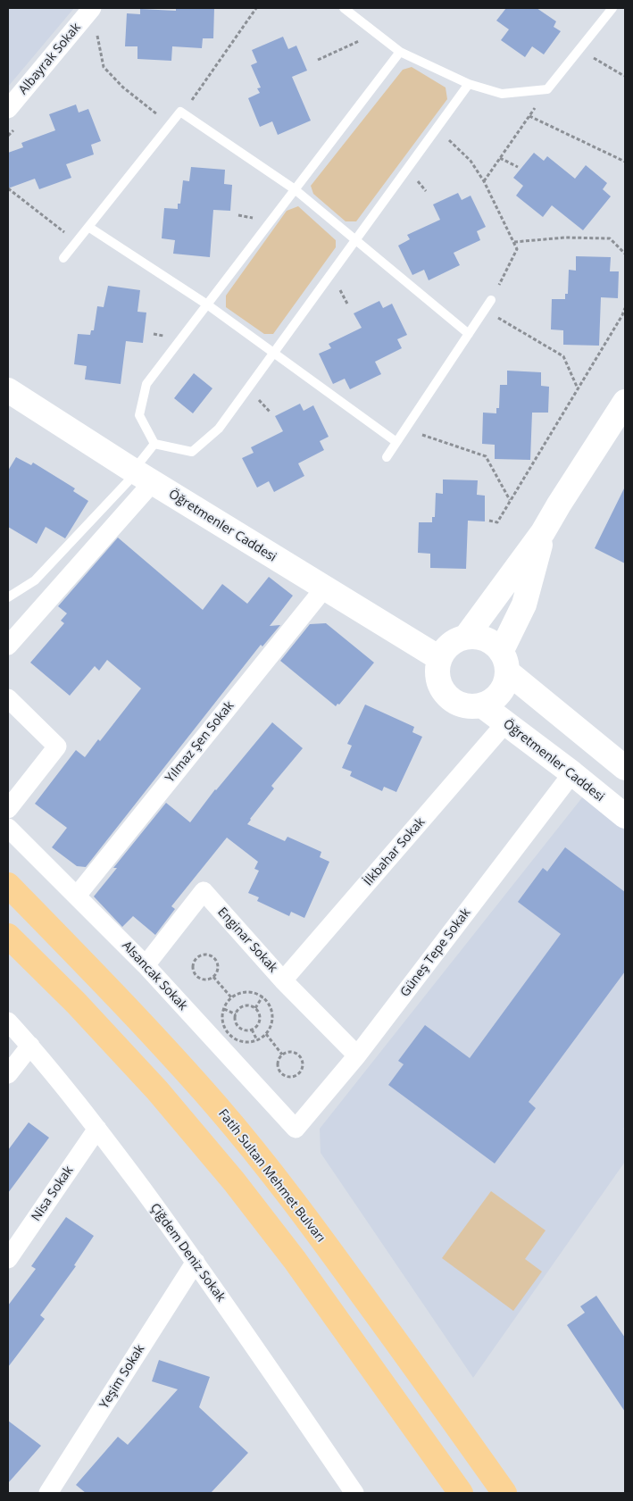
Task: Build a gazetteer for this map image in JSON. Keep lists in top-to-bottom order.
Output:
{
  "streets": {
    "main road": ["Öğretmenler Caddesi", "Fatih Sultan Mehmet Bulvarı"],
    "street": [
      "Albayrak Sokak",
      "Yılmaz Şen Sokak",
      "İlkbahar Sokak",
      "Enginar Sokak",
      "Güneş Tepe Sokak",
      "Alsancak Sokak",
      "Nisa Sokak",
      "Çiğdem Deniz Sokak",
      "Yeşim Sokak"
    ]
  },
  "crossings": [
    ["Öğretmenler Caddesi", "Yılmaz Şen Sokak"],
    ["Öğretmenler Caddesi", "İlkbahar Sokak"],
    ["Öğretmenler Caddesi", "Güneş Tepe Sokak"],
    ["Yılmaz Şen Sokak", "Alsancak Sokak"],
    ["İlkbahar Sokak", "Enginar Sokak"],
    ["Enginar Sokak", "Güneş Tepe Sokak"],
    ["Enginar Sokak", "Alsancak Sokak"],
    ["Güneş Tepe Sokak", "Alsancak Sokak"],
    ["Nisa Sokak", "Çiğdem Deniz Sokak"],
    ["Çiğdem Deniz Sokak", "Yeşim Sokak"]
  ]
}
